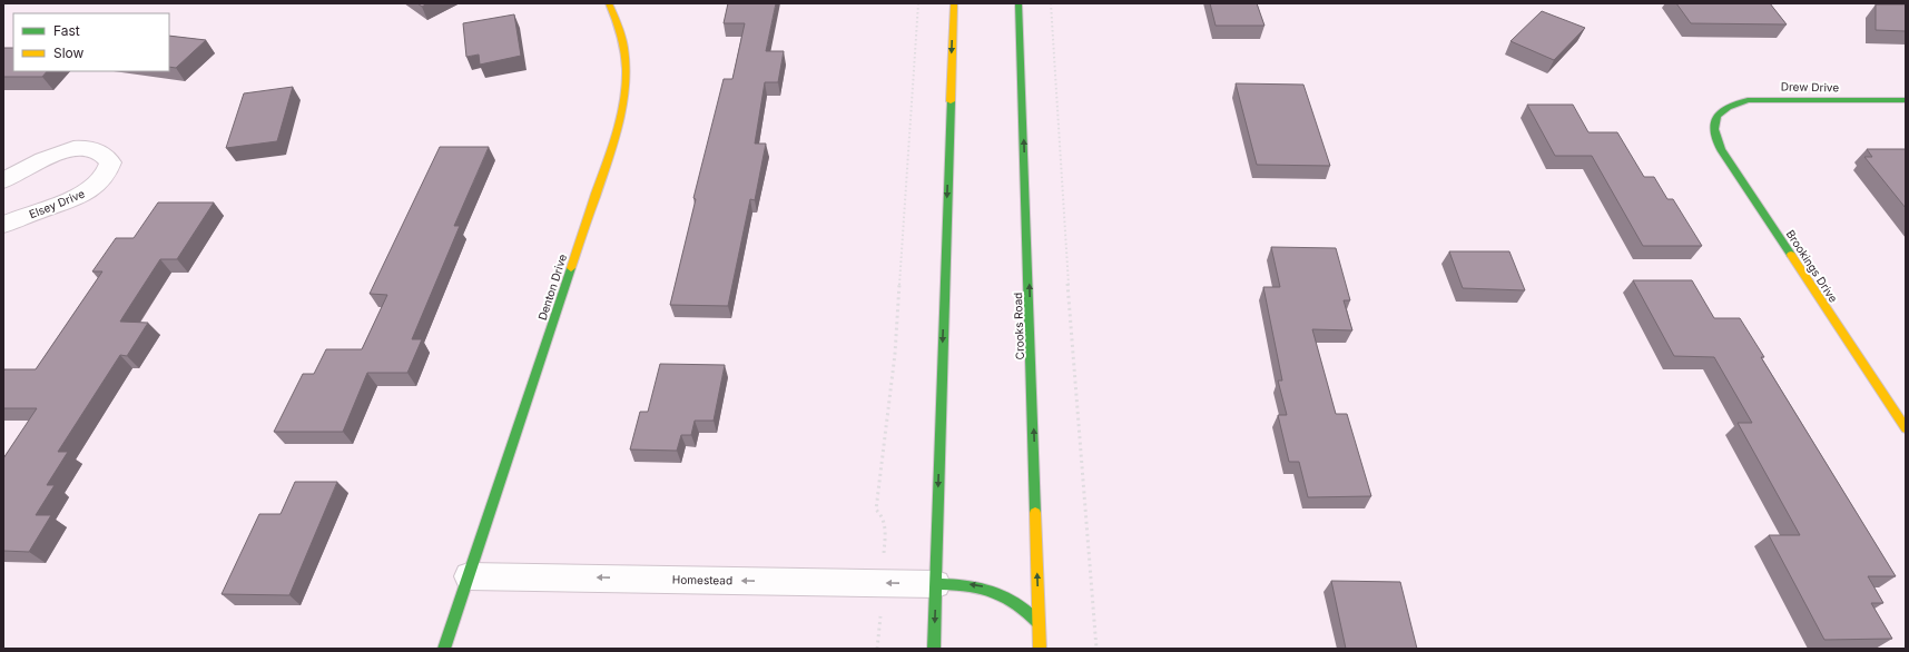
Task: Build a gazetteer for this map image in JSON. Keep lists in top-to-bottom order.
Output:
{
  "streets": {
    "main road": [
      "Drew Drive",
      "Brookings Drive",
      "Denton Drive",
      "Crooks Road"
    ],
    "street": ["Elsey Drive", "Homestead"]
  },
  "crossings": [
    ["Drew Drive", "Brookings Drive"],
    ["Denton Drive", "Homestead"]
  ],
  "one_way": ["Homestead"],
  "legend": ["Fast", "Slow"]
}
